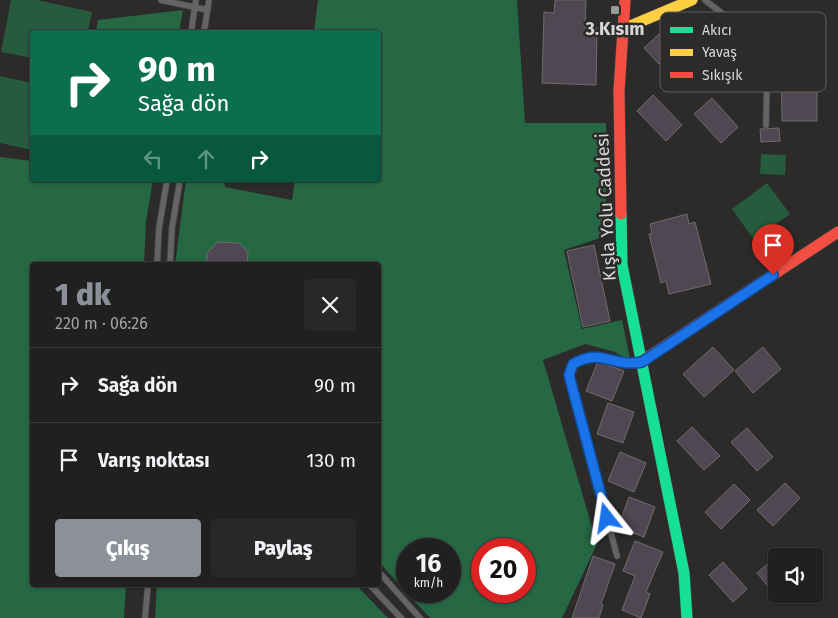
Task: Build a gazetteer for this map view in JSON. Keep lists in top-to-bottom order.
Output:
{
  "streets": {
    "street": ["Kışla Yolu Caddesi"]
  },
  "places": {
    "transit": ["3.Kısım"]
  },
  "legend": ["Akıcı", "Yavaş", "Sıkışık"],
  "page": {
    "turn": ["90 m", "Sağa dön"],
    "heading": ["1 dk", "220 m · 06:26"],
    "list": [
      {
        "name": "Sağa dön",
        "value": "90 m"
      },
      {
        "name": "Varış noktası",
        "value": "130 m"
      }
    ],
    "buttons": ["Çıkış", "Paylaş"],
    "speed": "16 km/h",
    "limit": "20"
  }
}
